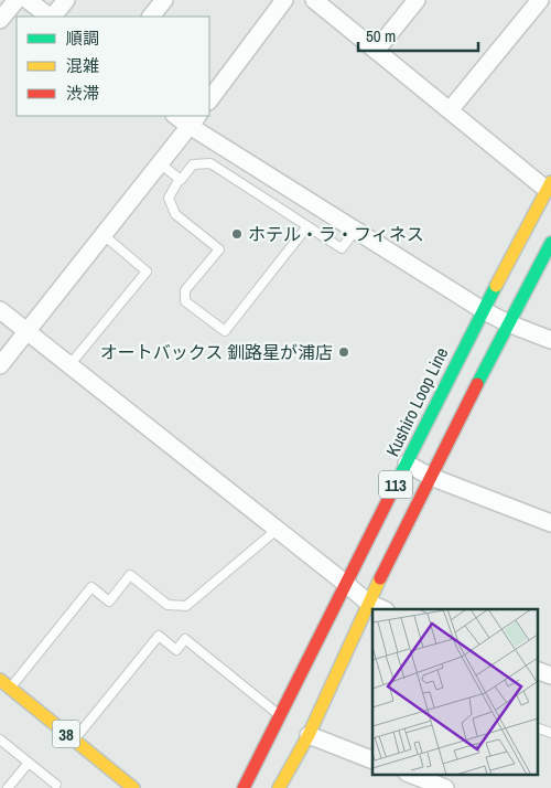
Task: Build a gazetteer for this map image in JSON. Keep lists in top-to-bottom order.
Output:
{
  "streets": {
    "main road": ["Kushiro Loop Line", "113", "38"]
  },
  "places": ["ホテル・ラ・フィネス", "オートバックス 釧路星が浦店"],
  "legend": ["順調", "混雑", "渋滞"],
  "scale_bar": "50 m"
}
